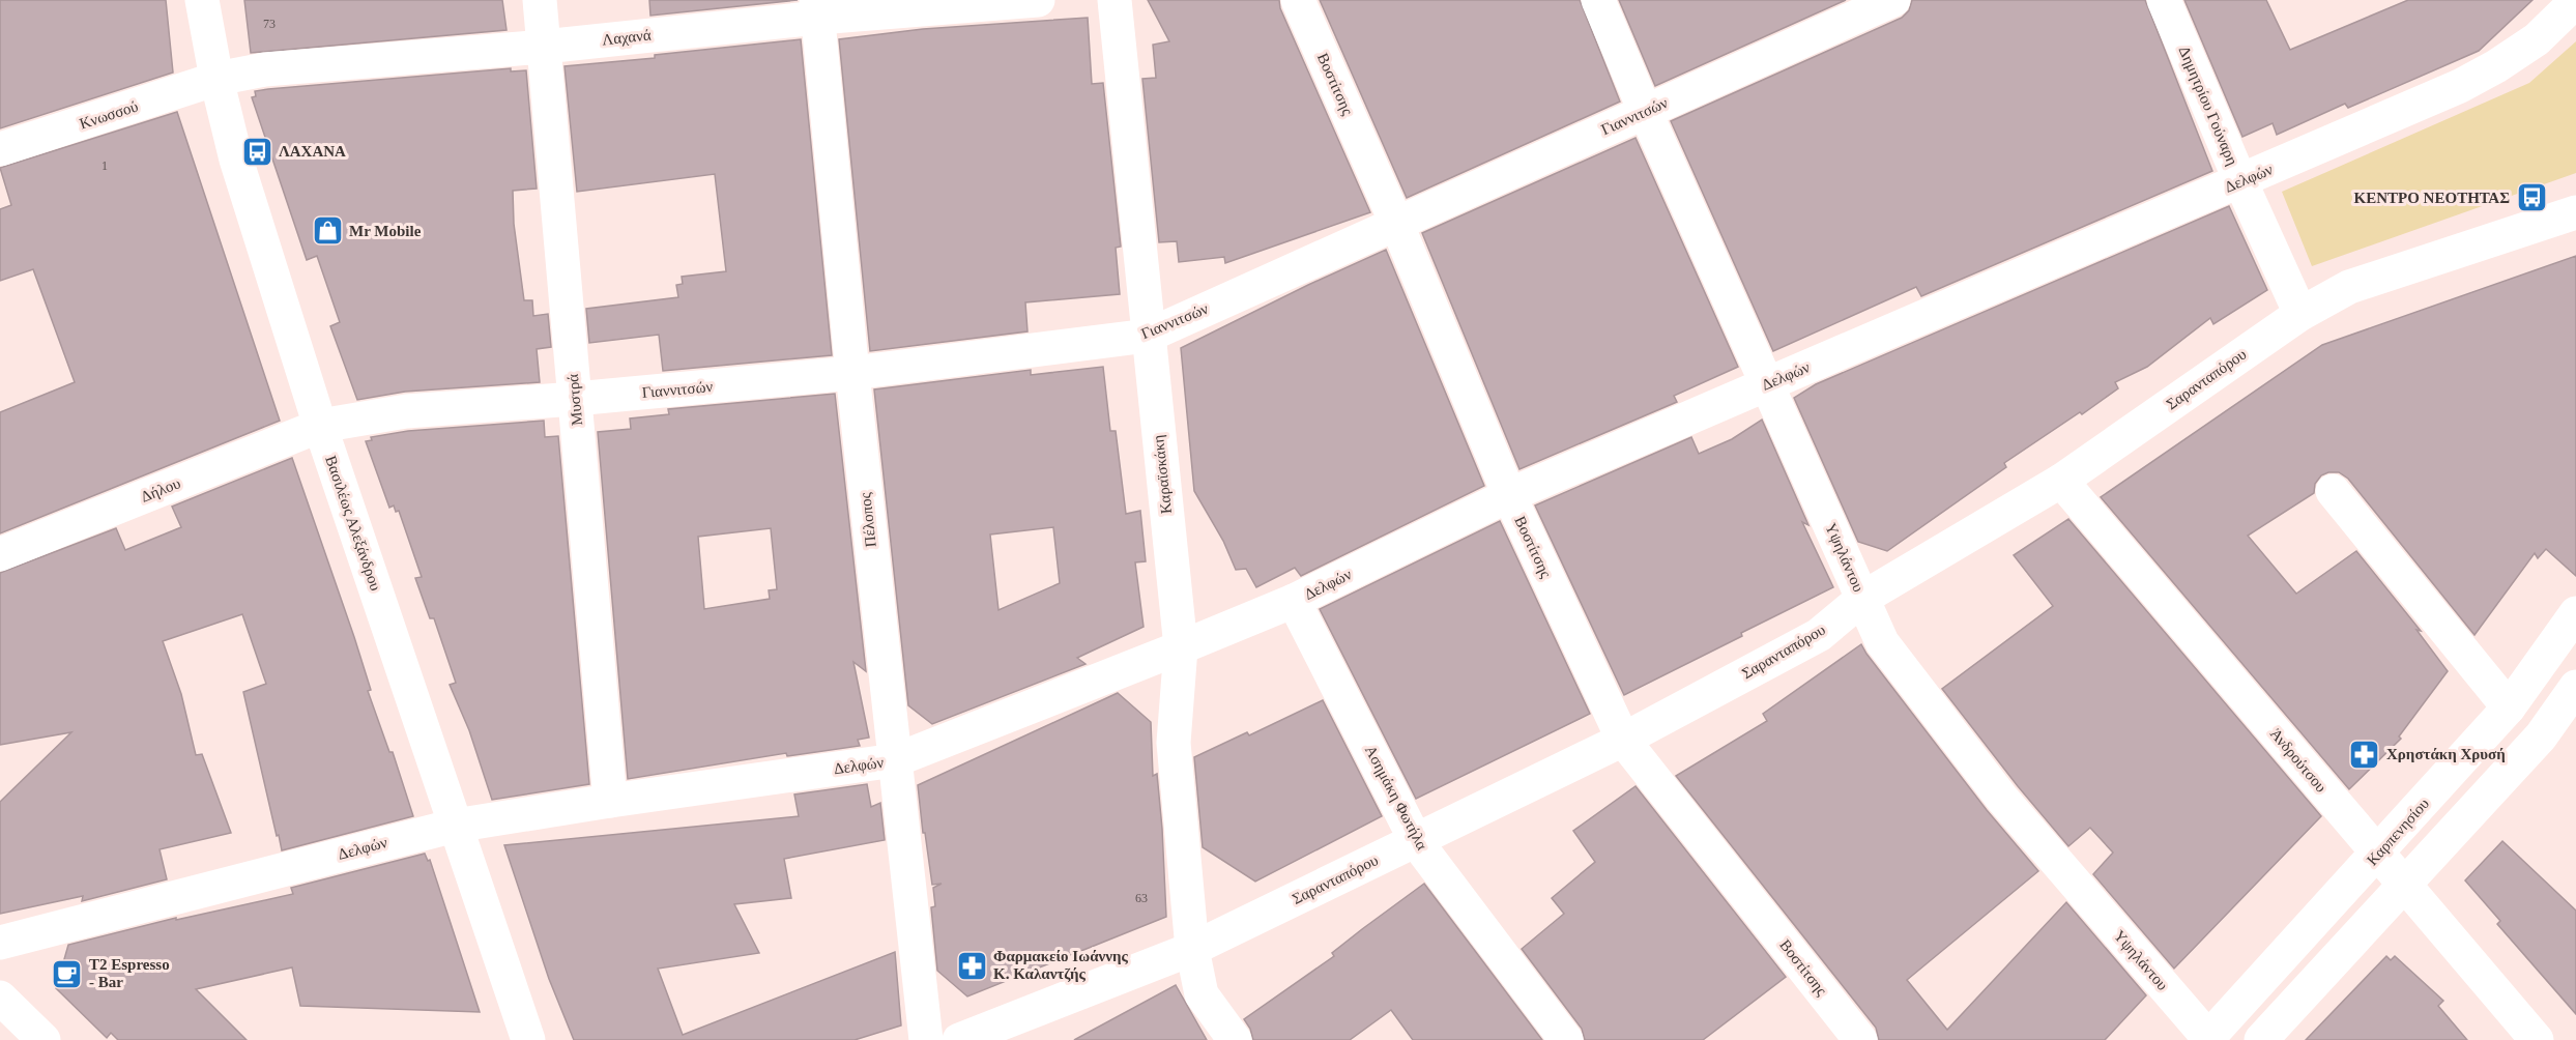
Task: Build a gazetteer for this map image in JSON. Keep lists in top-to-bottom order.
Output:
{
  "streets": {
    "street": [
      "Λαχανά",
      "Βοστίτσης",
      "Δημητρίου Γούναρη",
      "Κνωσσού",
      "Γιαννιτσών",
      "Δελφών",
      "Σαρανταπόρου",
      "Μυστρά",
      "Καραϊσκάκη",
      "Δήλου",
      "Πέλοπος",
      "Βασιλέως Αλεξάνδρου",
      "Υψηλάντου",
      "Άνδρούτσου",
      "Ασημάκη Φωτήλα",
      "Καρπενησίου"
    ]
  },
  "crossings": [
    ["Λαχανά", "Κνωσσού"],
    ["Λαχανά", "Μυστρά"],
    ["Λαχανά", "Πέλοπος"],
    ["Λαχανά", "Βασιλέως Αλεξάνδρου"],
    ["Βοστίτσης", "Γιαννιτσών"],
    ["Βοστίτσης", "Δελφών"],
    ["Βοστίτσης", "Σαρανταπόρου"],
    ["Δημητρίου Γούναρη", "Δελφών"],
    ["Δημητρίου Γούναρη", "Σαρανταπόρου"],
    ["Κνωσσού", "Βασιλέως Αλεξάνδρου"],
    ["Γιαννιτσών", "Μυστρά"],
    ["Γιαννιτσών", "Καραϊσκάκη"],
    ["Γιαννιτσών", "Δήλου"],
    ["Γιαννιτσών", "Πέλοπος"],
    ["Γιαννιτσών", "Βασιλέως Αλεξάνδρου"],
    ["Γιαννιτσών", "Υψηλάντου"],
    ["Δελφών", "Μυστρά"],
    ["Δελφών", "Καραϊσκάκη"],
    ["Δελφών", "Πέλοπος"],
    ["Δελφών", "Βασιλέως Αλεξάνδρου"],
    ["Δελφών", "Υψηλάντου"],
    ["Δελφών", "Ασημάκη Φωτήλα"],
    ["Σαρανταπόρου", "Καραϊσκάκη"],
    ["Σαρανταπόρου", "Υψηλάντου"],
    ["Σαρανταπόρου", "Άνδρούτσου"],
    ["Σαρανταπόρου", "Ασημάκη Φωτήλα"],
    ["Δήλου", "Βασιλέως Αλεξάνδρου"],
    ["Υψηλάντου", "Καρπενησίου"],
    ["Άνδρούτσου", "Καρπενησίου"]
  ],
  "places": {
    "bus stop": ["ΛΑΧΑΝΑ", "ΚΕΝΤΡΟ ΝΕΟΤΗΤΑΣ"],
    "shop": ["Mr Mobile"],
    "pharmacy": ["Χρηστάκη Χρυσή", "Φαρμακείο Ιωάννης Κ. Καλαντζής"],
    "cafe": ["T2 Espresso - Bar"]
  },
  "house_numbers": ["73", "1", "63"]
}
